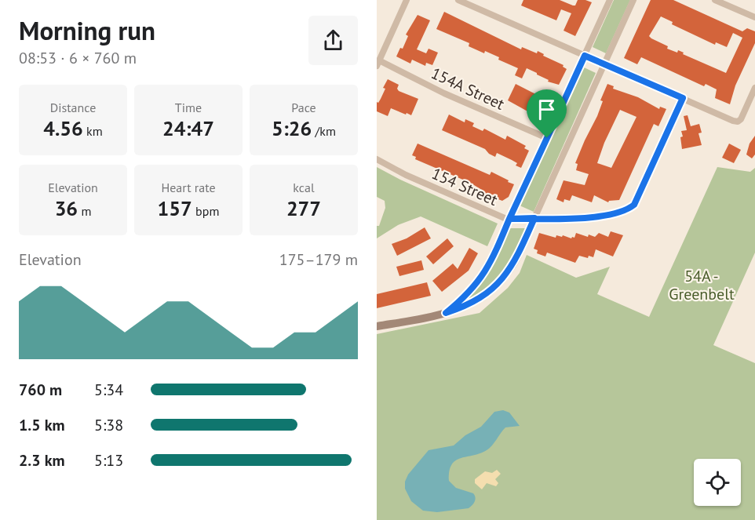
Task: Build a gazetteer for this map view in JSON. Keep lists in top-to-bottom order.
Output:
{
  "streets": {
    "street": ["154A Street", "154 Street"]
  },
  "parks": ["54A - Greenbelt"],
  "page": {
    "heading": ["Morning run", "08:53 · 6 × 760 m"],
    "stats": [
      ["Distance", "4.56 km"],
      ["Time", "24:47"],
      ["Pace", "5:26 /km"],
      ["Elevation", "36 m"],
      ["Heart rate", "157 bpm"],
      ["kcal", "277"]
    ],
    "chart": ["Elevation", "175–179 m"],
    "list": [
      {
        "name": "760 m",
        "note": "5:34"
      },
      {
        "name": "1.5 km",
        "note": "5:38"
      },
      {
        "name": "2.3 km",
        "note": "5:13"
      }
    ]
  }
}
